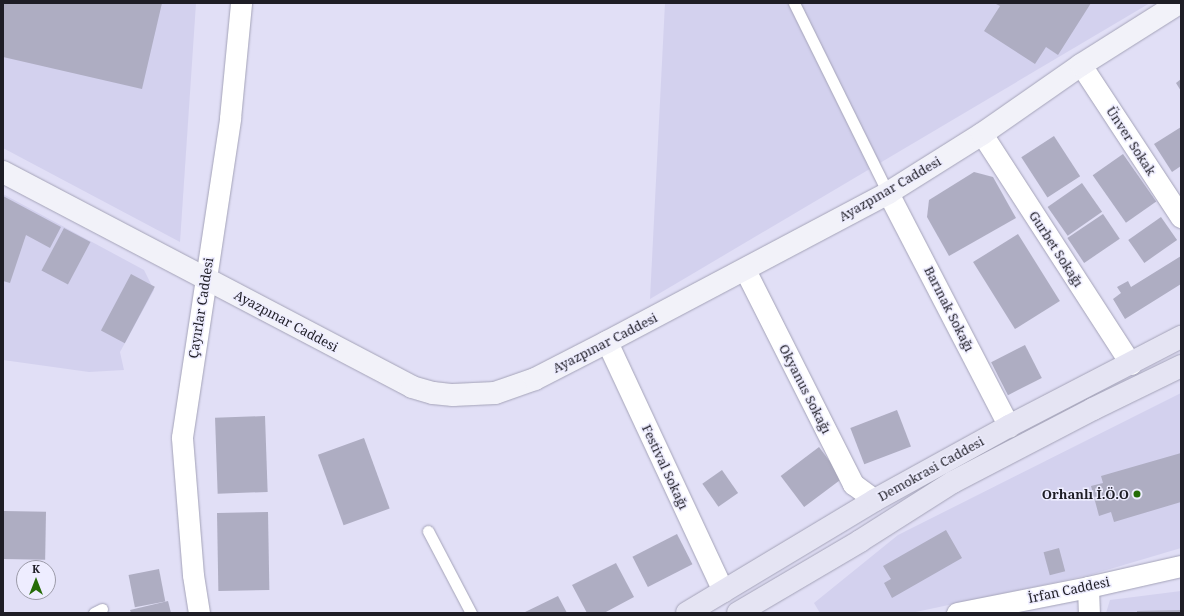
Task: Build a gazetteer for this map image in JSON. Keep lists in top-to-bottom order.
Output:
{
  "streets": {
    "main road": ["Demokrasi Caddesi"],
    "street": [
      "Ünver Sokak",
      "Ayazpınar Caddesi",
      "Gurbet Sokağı",
      "Çayırlar Caddesi",
      "Barınak Sokağı",
      "Okyanus Sokağı",
      "Festival Sokağı",
      "İrfan Caddesi"
    ]
  },
  "crossings": [
    ["Ünver Sokak", "Ayazpınar Caddesi"],
    ["Ayazpınar Caddesi", "Gurbet Sokağı"],
    ["Ayazpınar Caddesi", "Çayırlar Caddesi"],
    ["Ayazpınar Caddesi", "Barınak Sokağı"],
    ["Ayazpınar Caddesi", "Okyanus Sokağı"],
    ["Ayazpınar Caddesi", "Festival Sokağı"],
    ["Gurbet Sokağı", "Demokrasi Caddesi"],
    ["Barınak Sokağı", "Demokrasi Caddesi"],
    ["Okyanus Sokağı", "Demokrasi Caddesi"],
    ["Festival Sokağı", "Demokrasi Caddesi"]
  ],
  "places": ["Orhanlı İ.Ö.O"],
  "north": "top"
}
